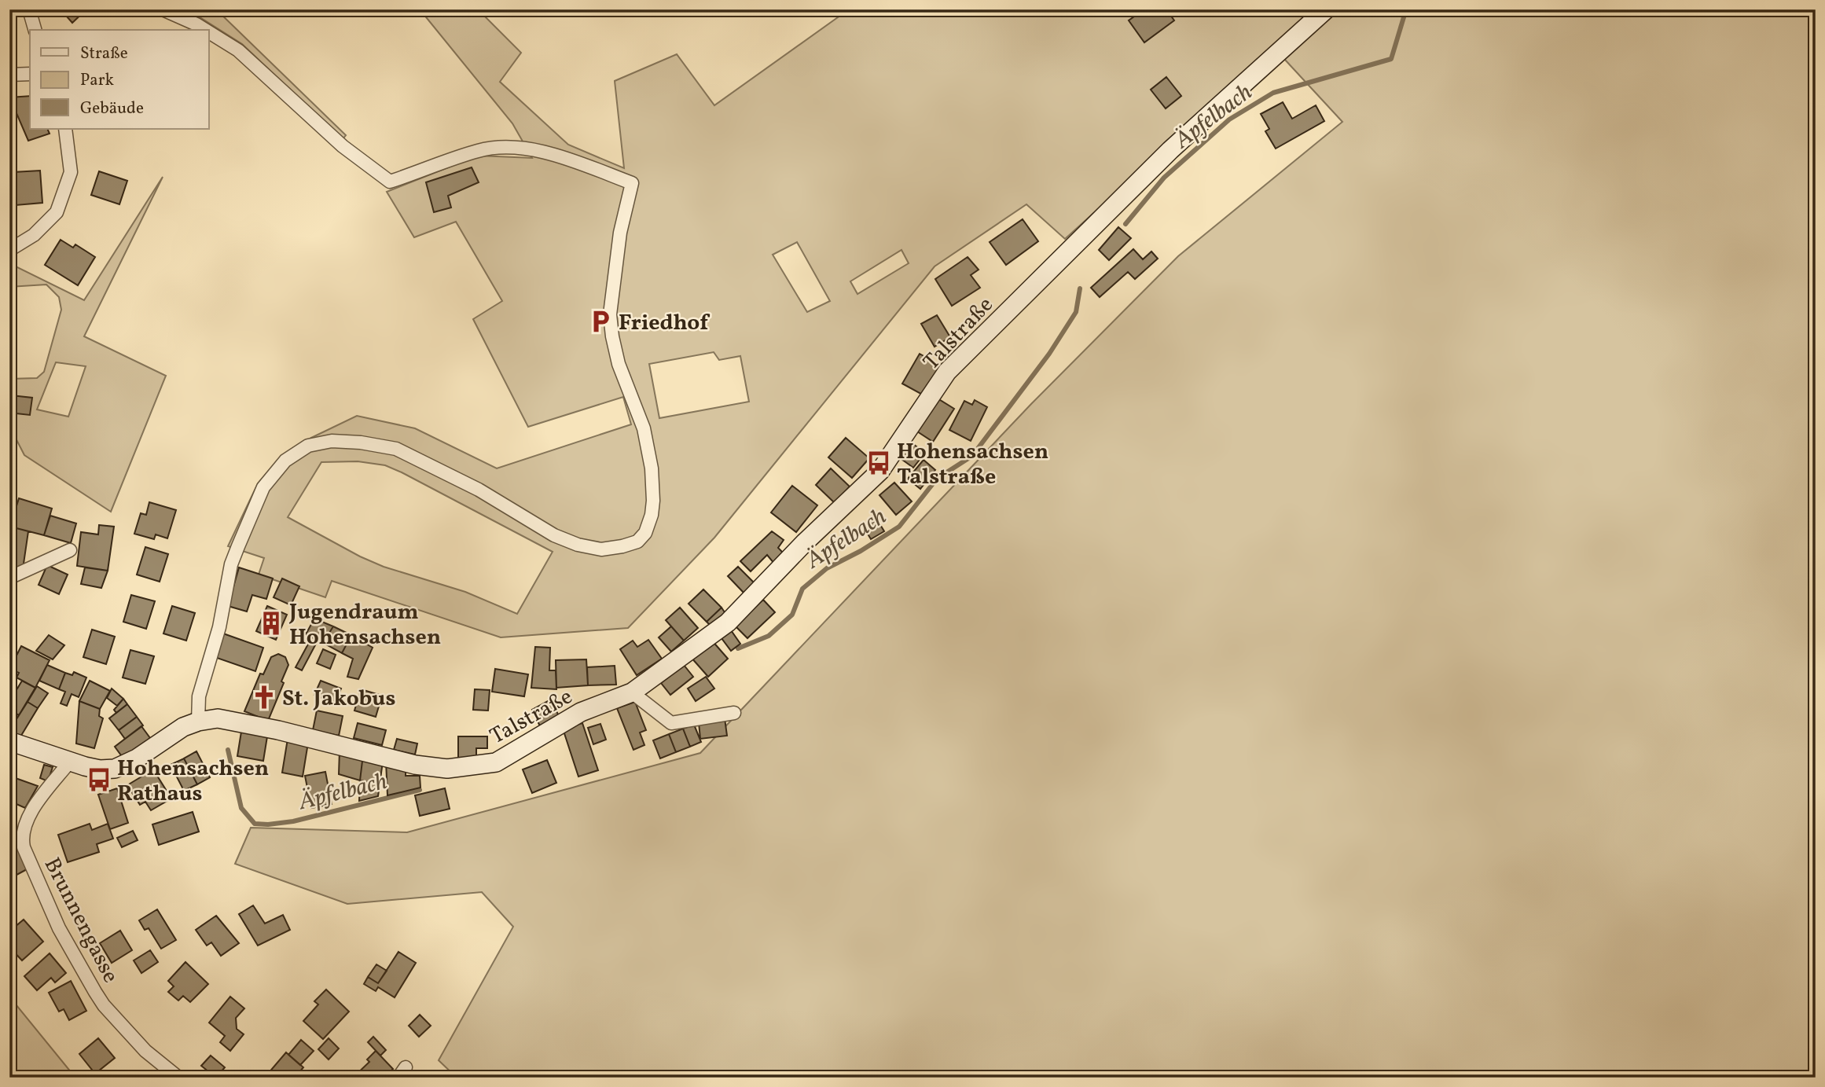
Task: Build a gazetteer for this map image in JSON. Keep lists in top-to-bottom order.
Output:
{
  "streets": {
    "street": ["Talstraße", "Brunnengasse"]
  },
  "crossings": [
    ["Talstraße", "Brunnengasse"]
  ],
  "water": ["Äpfelbach"],
  "places": {
    "parking": ["Friedhof"],
    "bus stop": ["Hohensachsen Talstraße", "Hohensachsen Rathaus"],
    "building": ["Jugendraum Hohensachsen"],
    "church": ["St. Jakobus"]
  },
  "legend": ["Straße", "Park", "Gebäude"]
}
